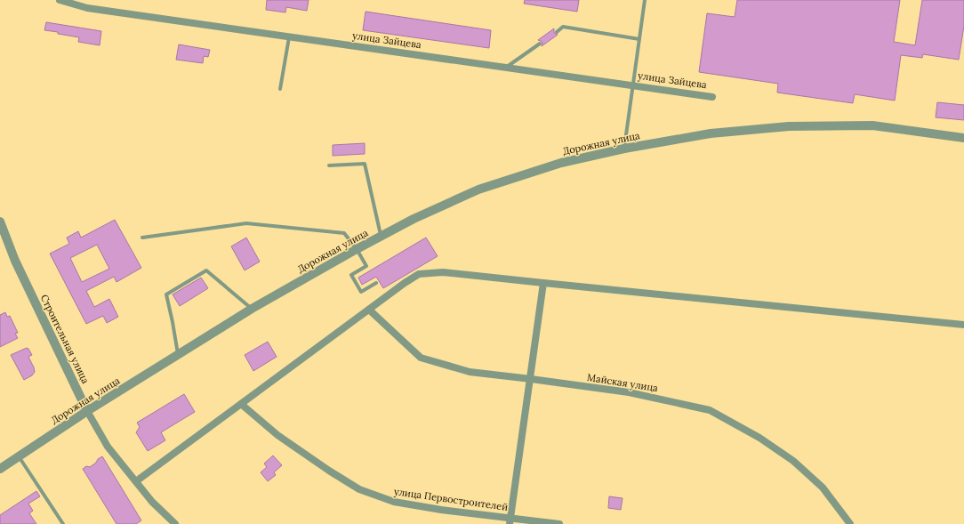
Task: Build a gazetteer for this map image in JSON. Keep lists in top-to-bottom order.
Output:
{
  "streets": {
    "street": [
      "улица Зайцева",
      "Дорожная улица",
      "Строительная улица",
      "Майская улица",
      "улица Первостроителей"
    ]
  },
  "crossings": [
    ["Дорожная улица", "Строительная улица"]
  ]
}
